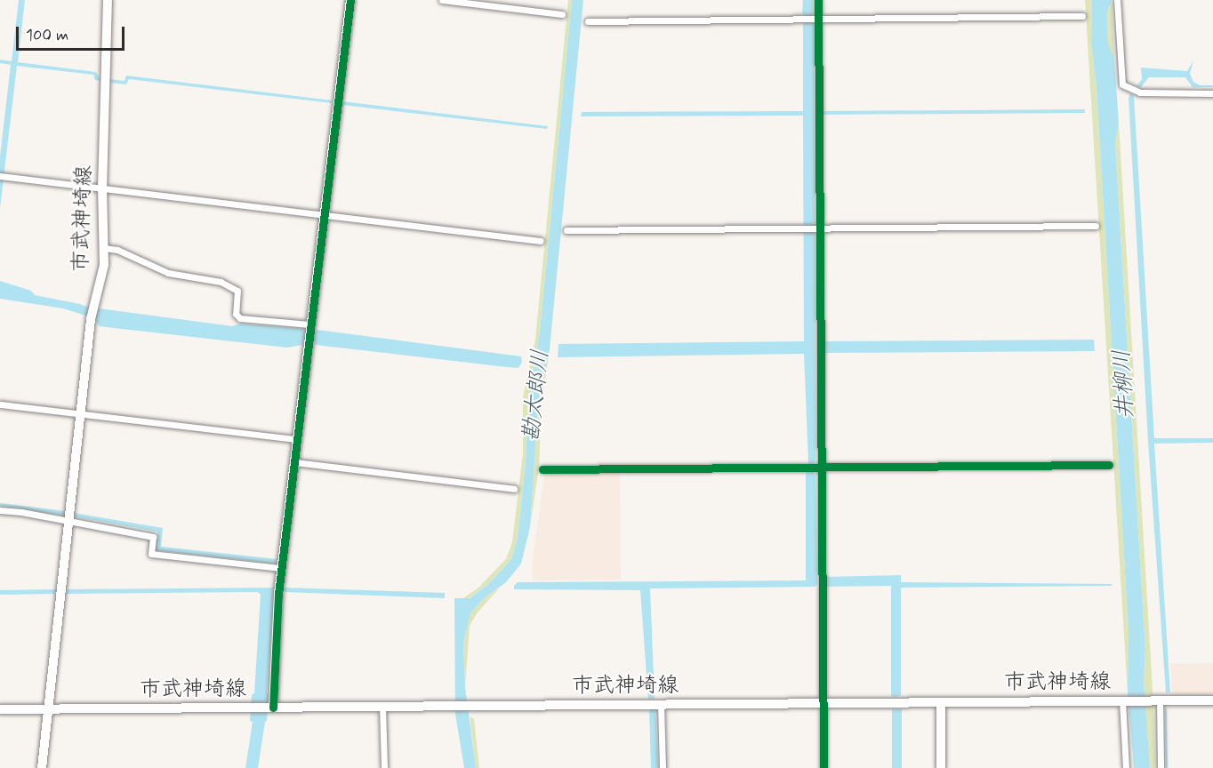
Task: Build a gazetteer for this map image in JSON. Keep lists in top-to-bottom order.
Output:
{
  "streets": {
    "main road": ["市武神埼線"]
  },
  "water": ["井柳川", "勘太郎川"],
  "scale_bar": "100 m"
}
